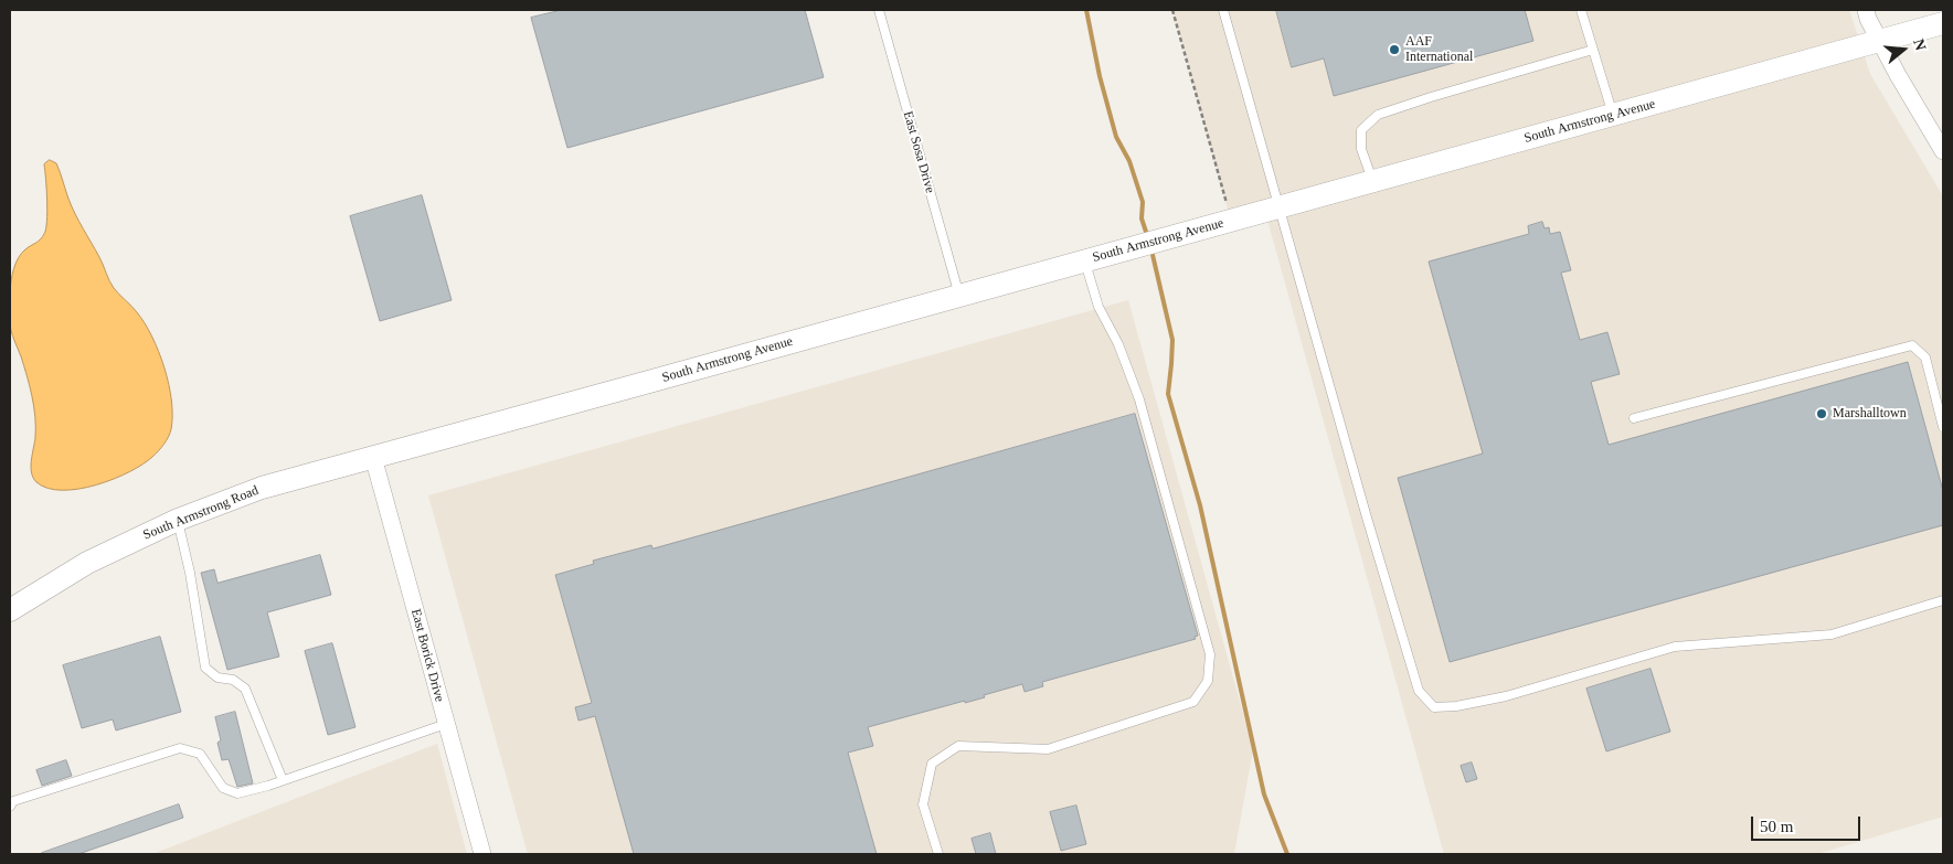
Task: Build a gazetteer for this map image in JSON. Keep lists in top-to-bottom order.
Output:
{
  "streets": {
    "street": ["South Armstrong Avenue", "South Armstrong Road", "East Borick Drive"],
    "lane": ["East Sosa Drive"]
  },
  "crossings": [
    ["South Armstrong Avenue", "East Sosa Drive"],
    ["South Armstrong Avenue", "South Armstrong Road"],
    ["South Armstrong Avenue", "East Borick Drive"],
    ["South Armstrong Road", "East Borick Drive"]
  ],
  "places": ["AAF International", "Marshalltown"],
  "scale_bar": "50 m",
  "north": "right"
}
